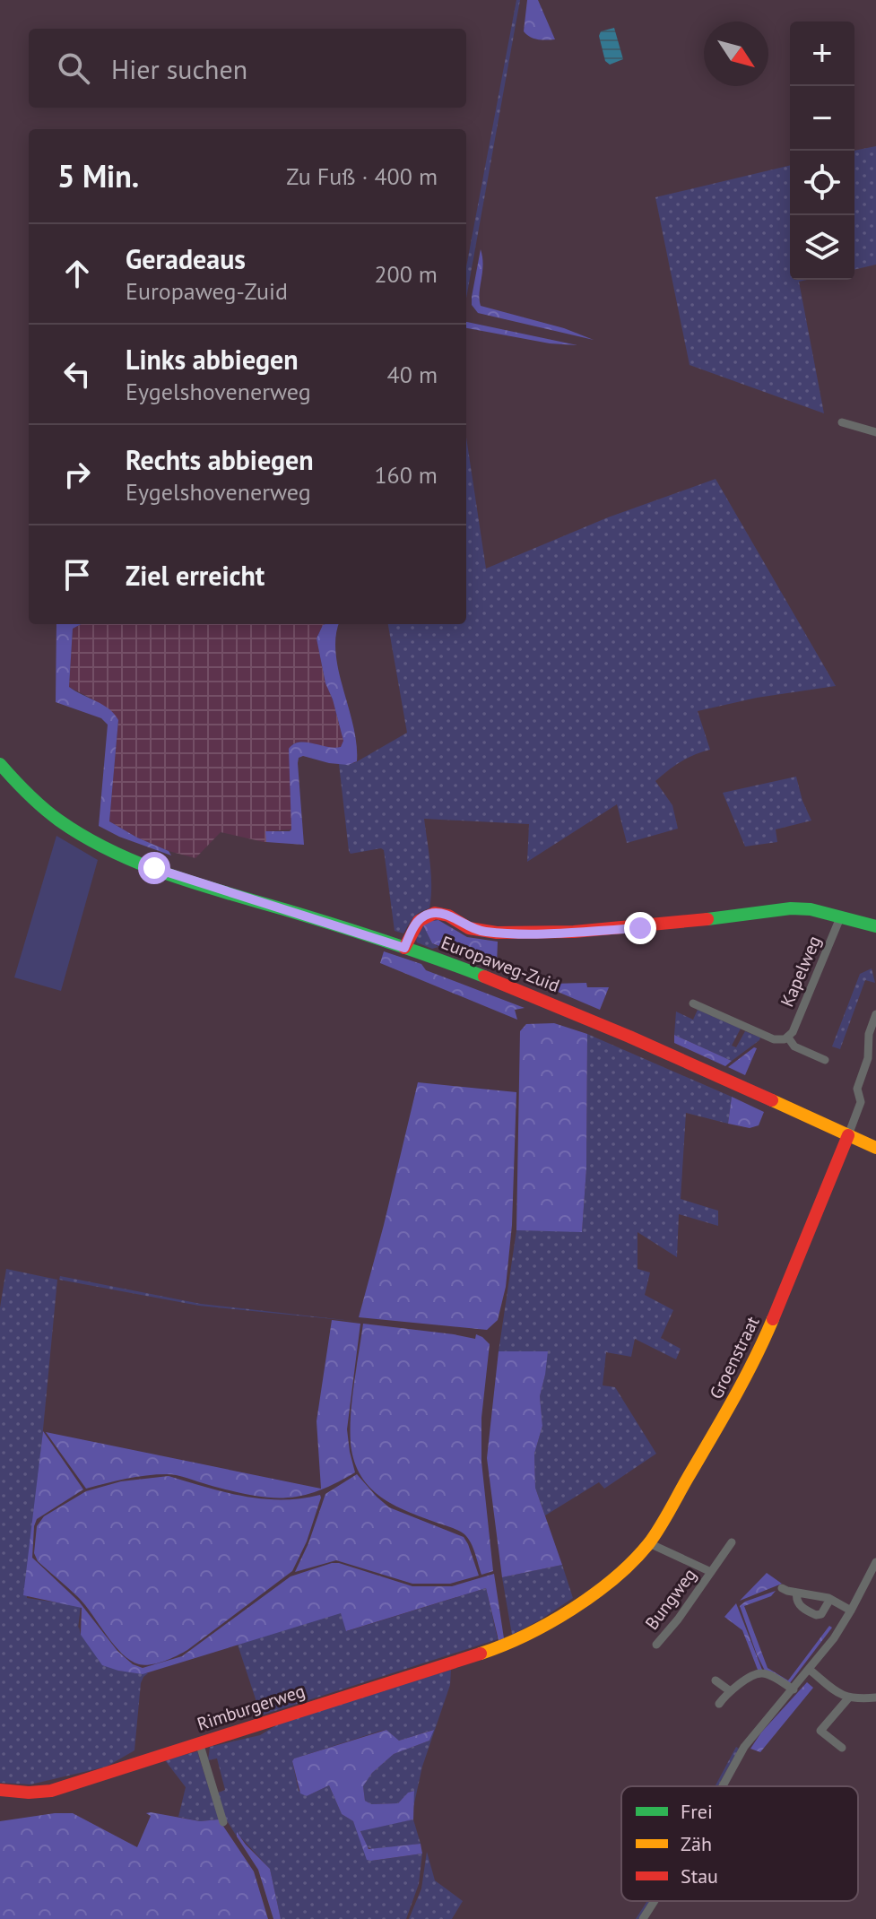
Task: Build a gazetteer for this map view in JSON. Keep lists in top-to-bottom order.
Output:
{
  "streets": {
    "street": [
      "Europaweg-Zuid",
      "Kapelweg",
      "Groenstraat",
      "Bungweg",
      "Rimburgerweg"
    ]
  },
  "crossings": [
    ["Europaweg-Zuid", "Groenstraat"],
    ["Groenstraat", "Bungweg"],
    ["Groenstraat", "Rimburgerweg"]
  ],
  "legend": ["Frei", "Zäh", "Stau"],
  "north": "bottom right",
  "page": {
    "map_buttons": ["+", "−"],
    "search": "Hier suchen",
    "heading": ["5 Min.", "Zu Fuß · 400 m"],
    "list": [
      ["Geradeaus", "Europaweg-Zuid", "200 m"],
      ["Links abbiegen", "Eygelshovenerweg", "40 m"],
      ["Rechts abbiegen", "Eygelshovenerweg", "160 m"],
      "Ziel erreicht"
    ]
  }
}
